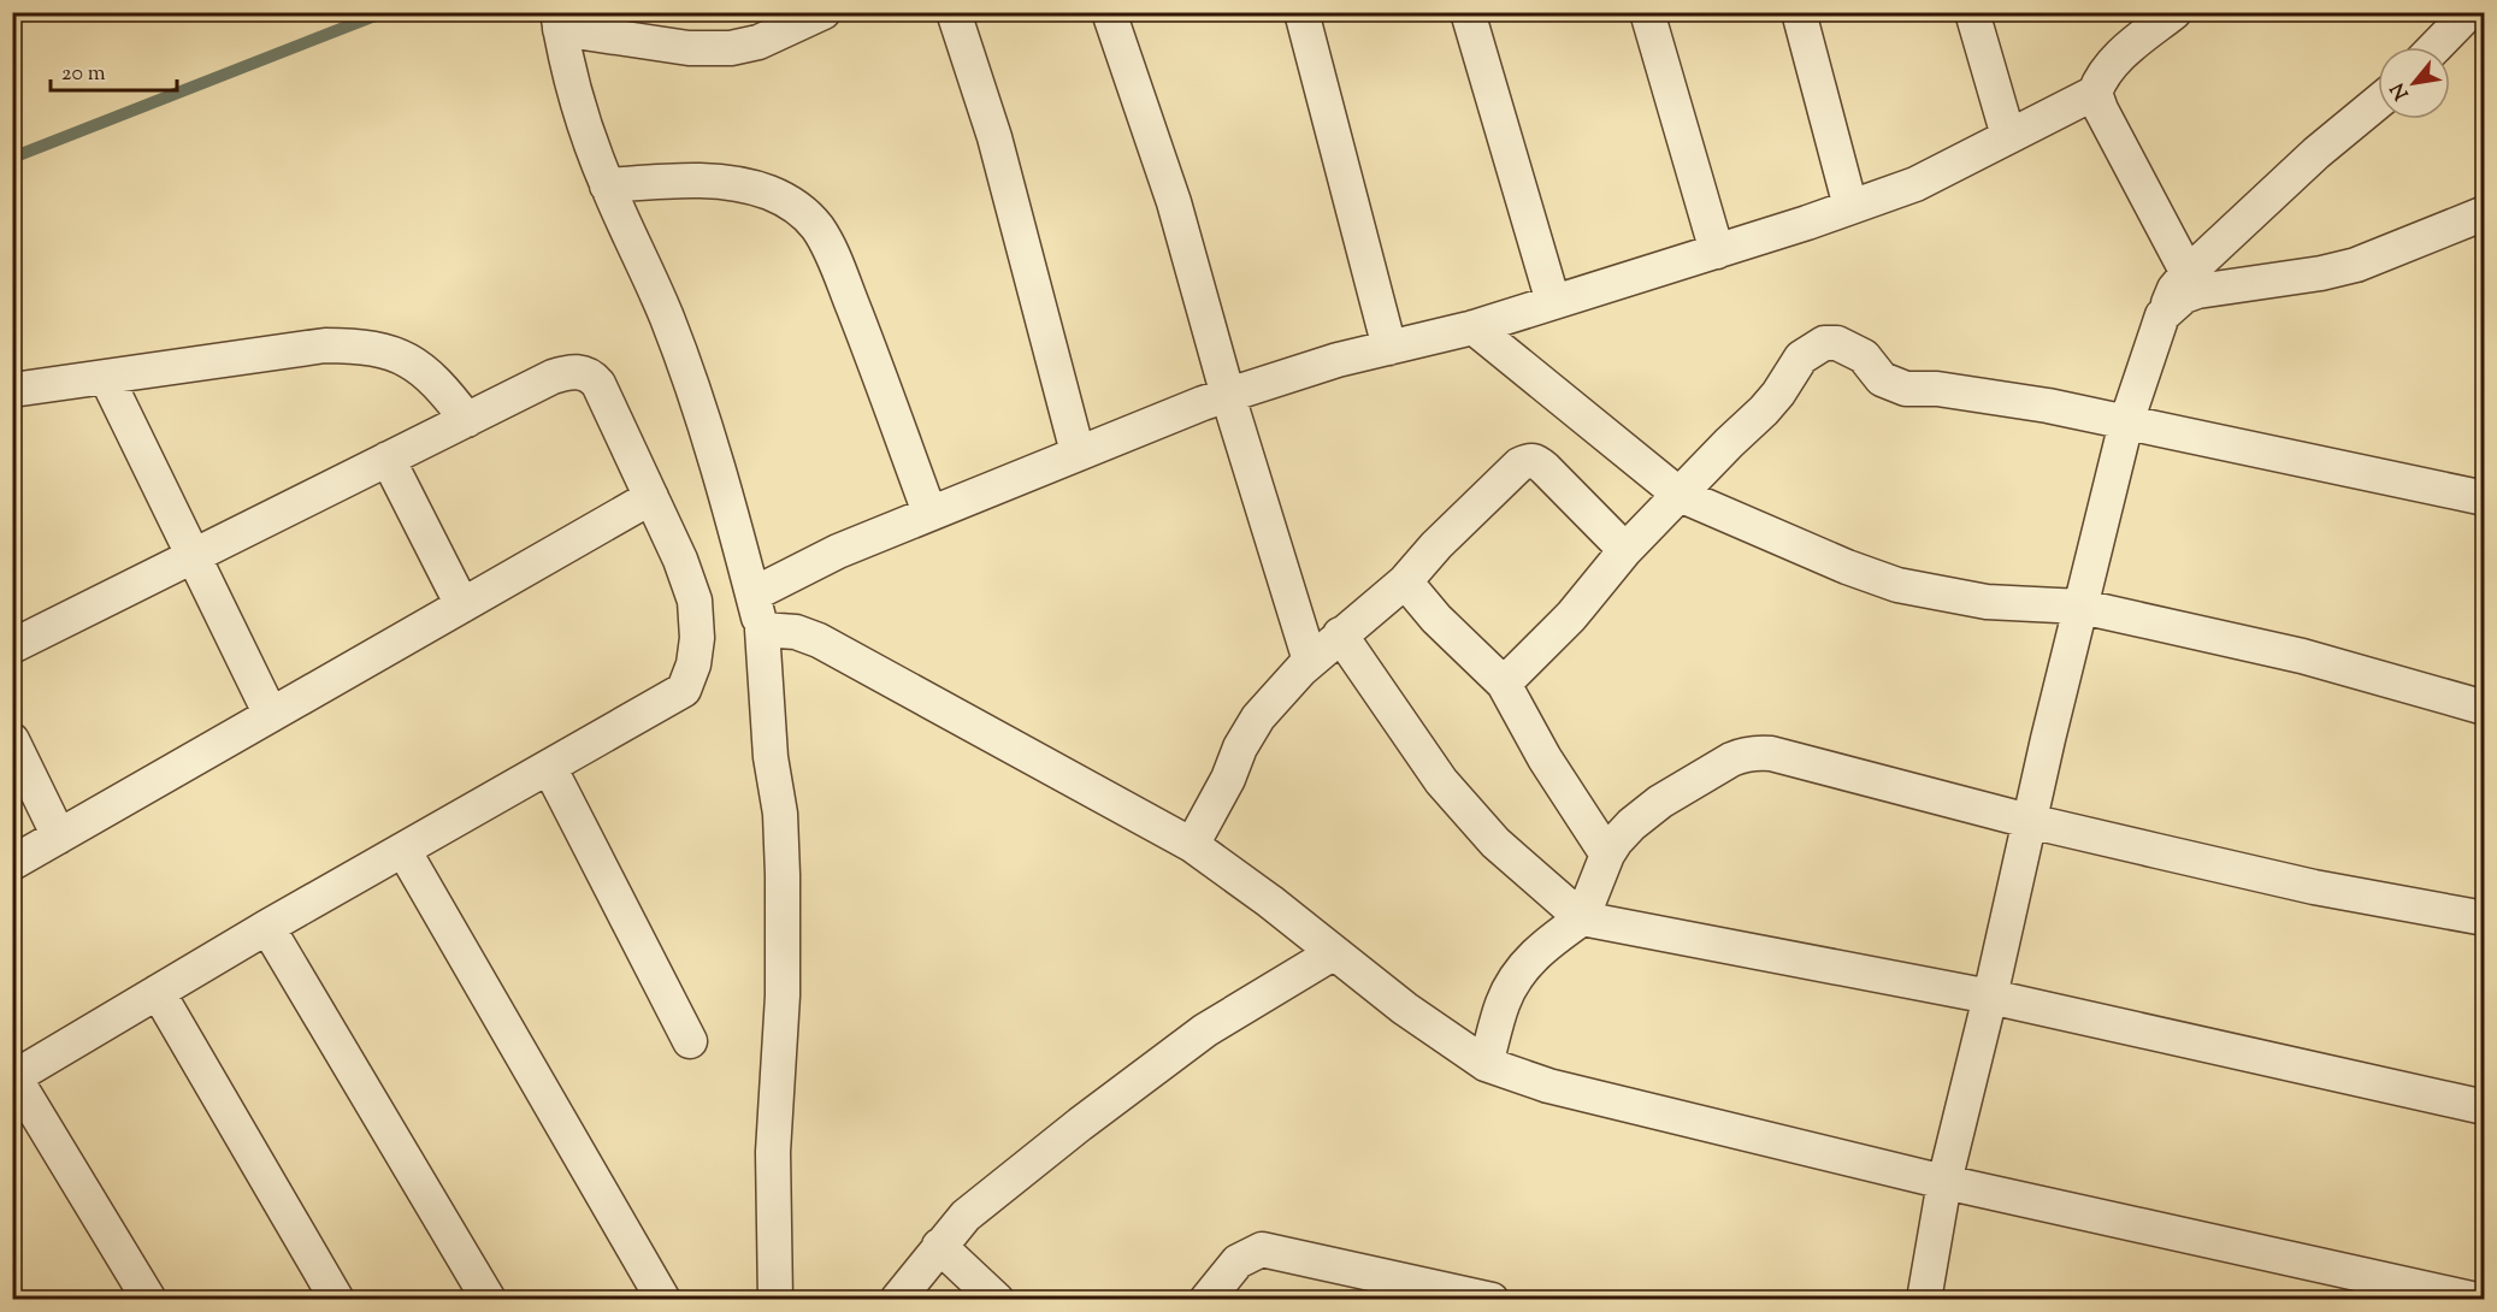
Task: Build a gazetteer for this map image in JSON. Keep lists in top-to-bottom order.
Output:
{
  "scale_bar": "20 m",
  "north": "bottom left"
}
